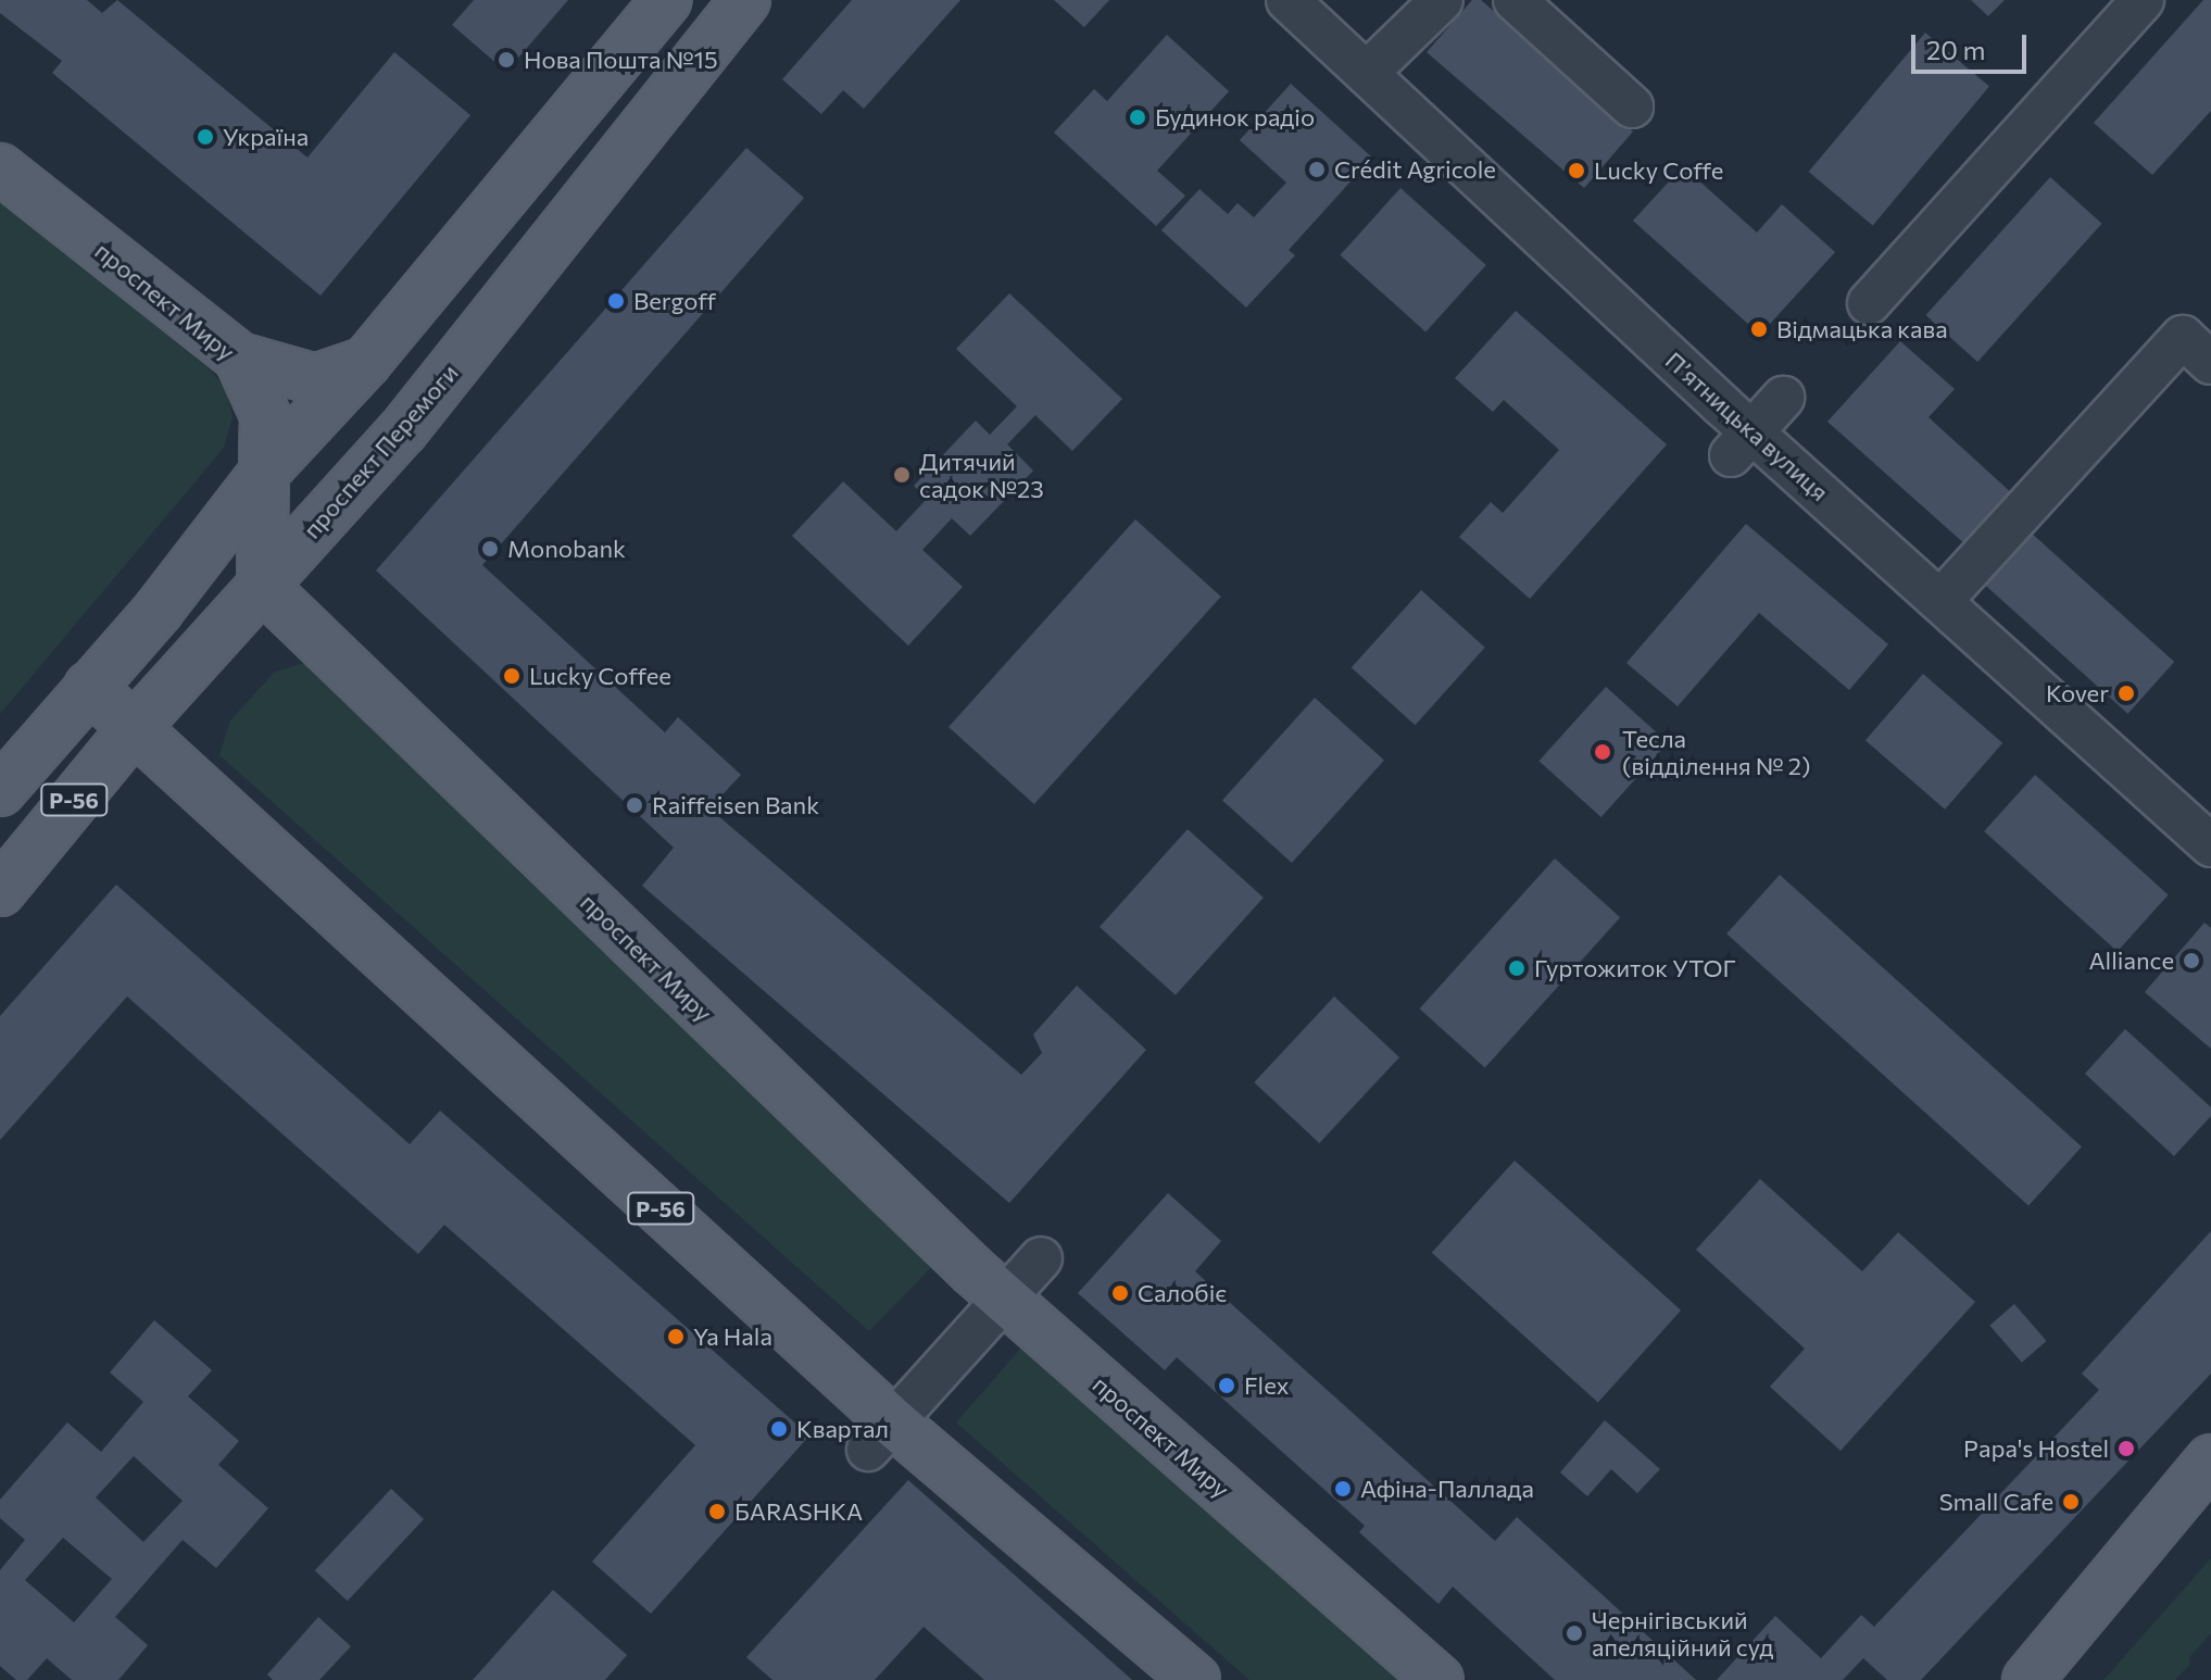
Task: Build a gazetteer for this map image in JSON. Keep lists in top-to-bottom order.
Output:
{
  "streets": {
    "main road": ["проспект Миру", "проспект Перемоги", "Р-56"],
    "street": ["Пʼятницька вулиця"]
  },
  "crossings": [
    ["проспект Миру", "проспект Перемоги"],
    ["проспект Перемоги", "Р-56"]
  ],
  "places": [
    "Нова Пошта №15",
    "Будинок радіо",
    "Україна",
    "Crédit Agricole",
    "Lucky Coffe",
    "Bergoff",
    "Відмацька кава",
    "Дитячий садок №23",
    "Monobank",
    "Lucky Coffee",
    "Kover",
    "Тесла (відділення № 2)",
    "Raiffeisen Bank",
    "Alliance",
    "Гуртожиток УТОГ",
    "Салобіє",
    "Ya Hala",
    "Flex",
    "Квартал",
    "Papa's Hostel",
    "Афіна-Паллада",
    "Small Cafe",
    "БАRASHKA",
    "Чернігівський апеляційний суд"
  ],
  "scale_bar": "20 m"
}
